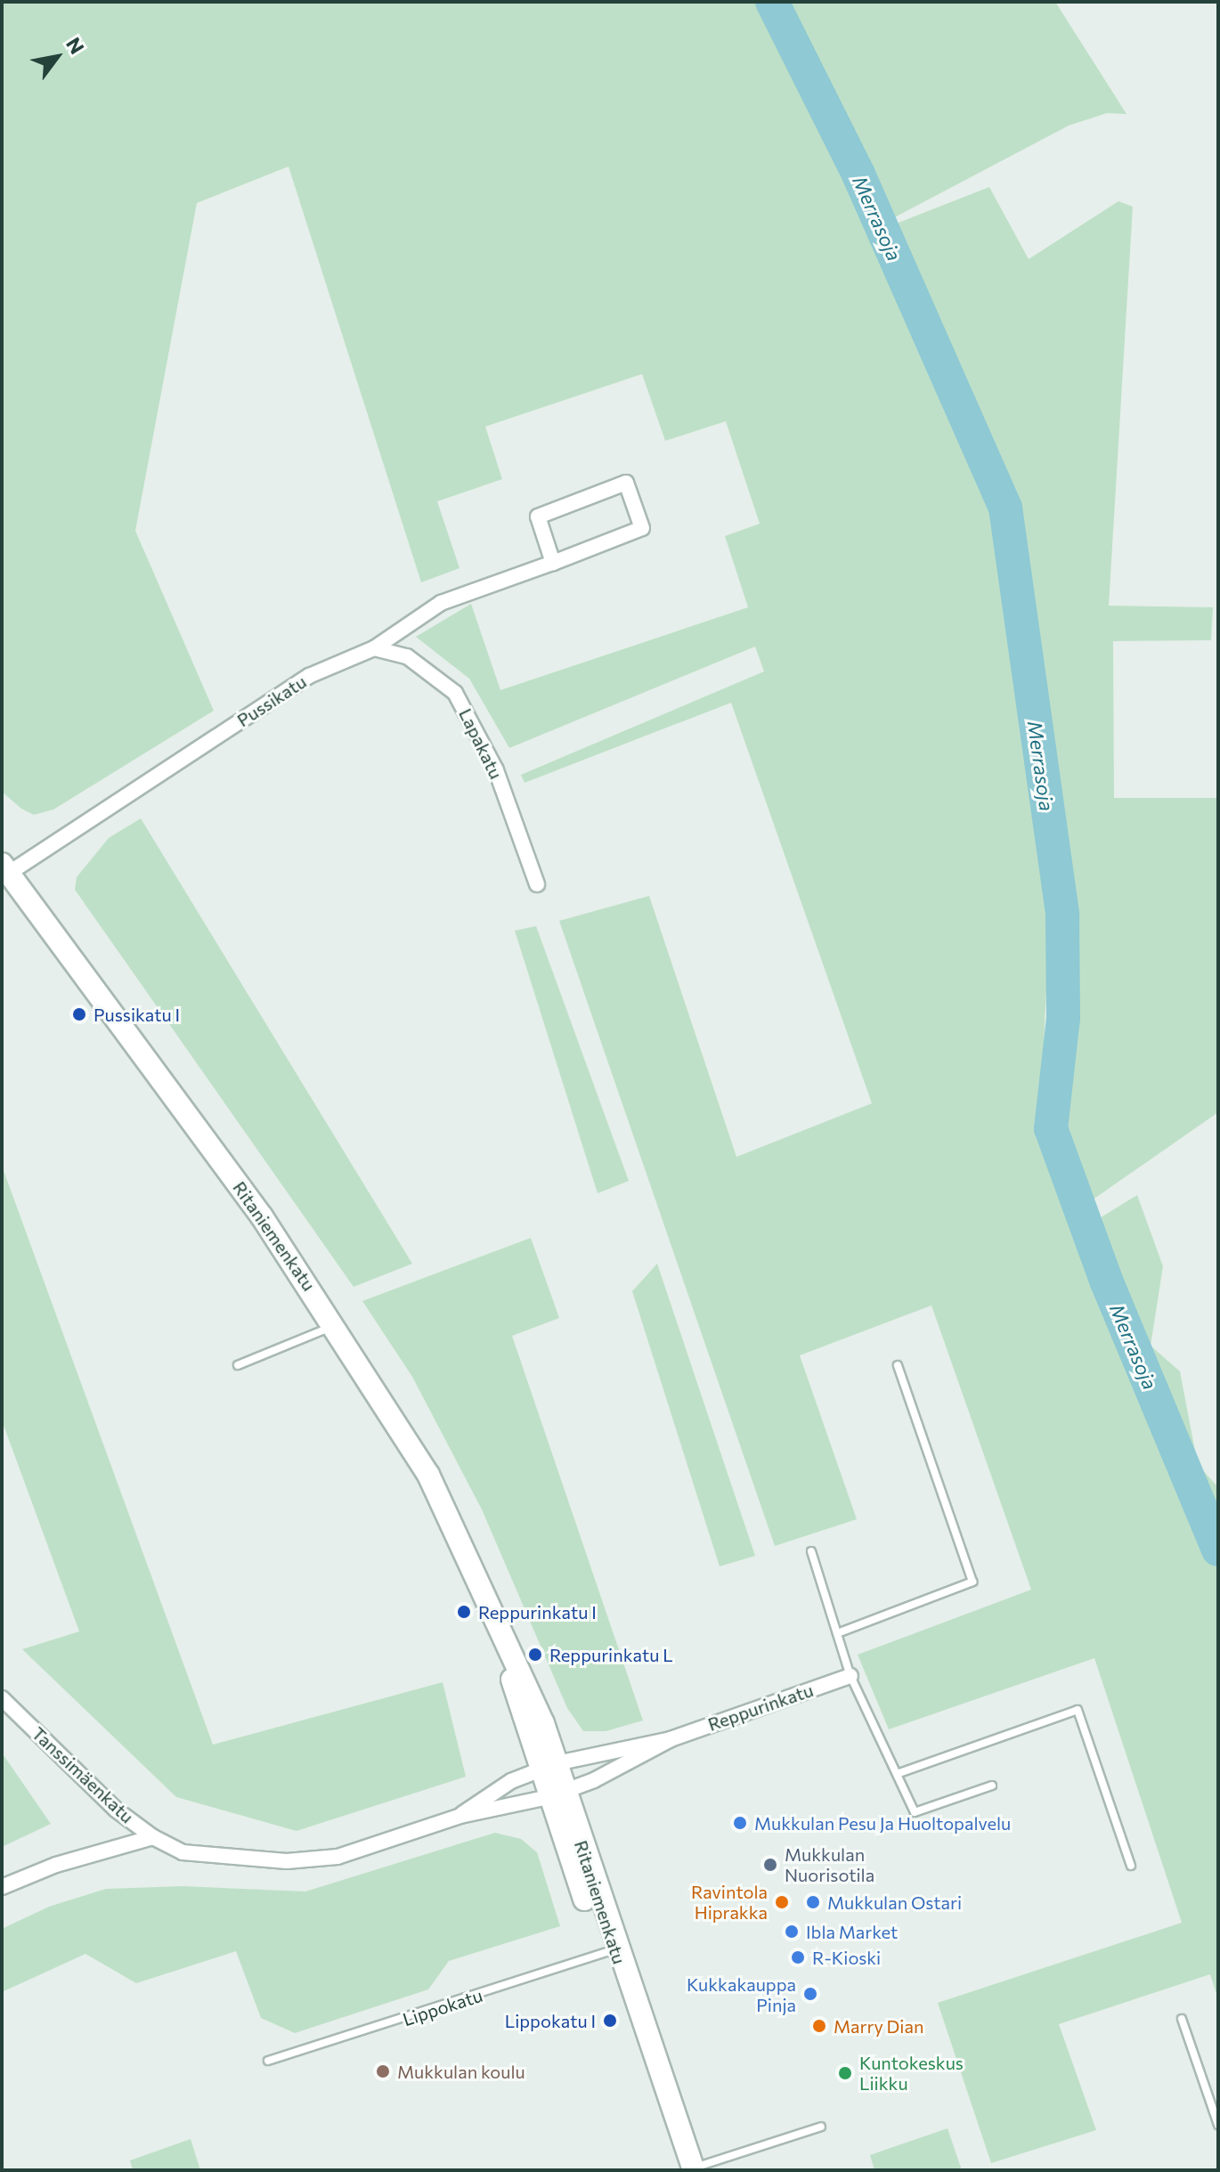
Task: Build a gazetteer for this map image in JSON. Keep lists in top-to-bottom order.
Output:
{
  "streets": {
    "street": [
      "Pussikatu",
      "Lapakatu",
      "Ritaniemenkatu",
      "Reppurinkatu",
      "Tanssimäenkatu"
    ],
    "lane": ["Lippokatu"]
  },
  "crossings": [
    ["Pussikatu", "Lapakatu"],
    ["Pussikatu", "Ritaniemenkatu"],
    ["Ritaniemenkatu", "Reppurinkatu"],
    ["Ritaniemenkatu", "Tanssimäenkatu"],
    ["Ritaniemenkatu", "Lippokatu"],
    ["Reppurinkatu", "Tanssimäenkatu"]
  ],
  "water": ["Merrasoja"],
  "places": [
    "Pussikatu I",
    "Reppurinkatu I",
    "Reppurinkatu L",
    "Mukkulan Pesu Ja Huoltopalvelu",
    "Mukkulan Nuorisotila",
    "Ravintola Hiprakka",
    "Mukkulan Ostari",
    "Ibla Market",
    "R-Kioski",
    "Kukkakauppa Pinja",
    "Lippokatu I",
    "Marry Dian",
    "Mukkulan koulu",
    "Kuntokeskus Liikku"
  ],
  "north": "top right"
}
